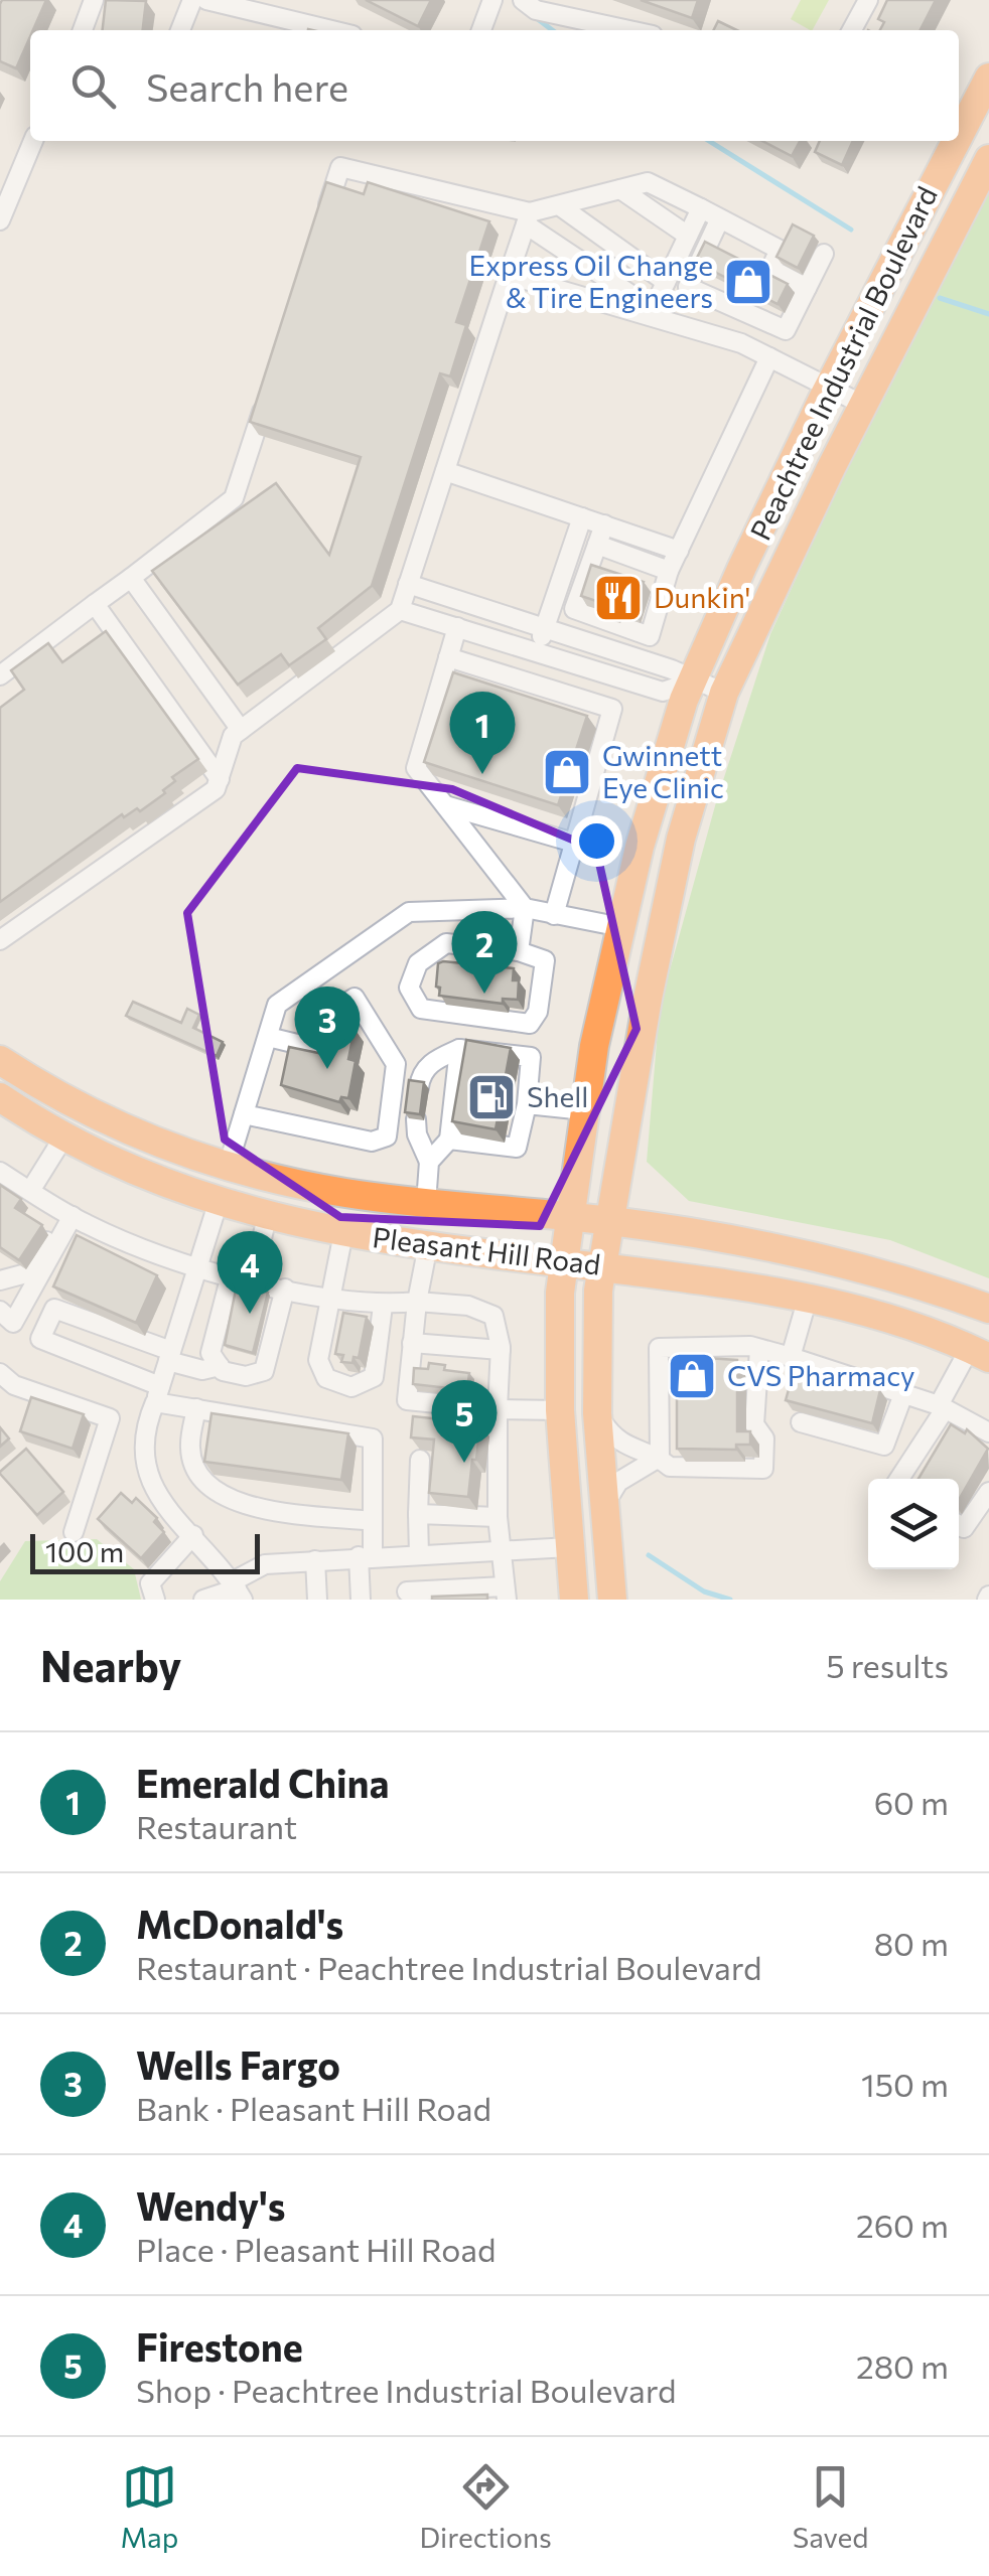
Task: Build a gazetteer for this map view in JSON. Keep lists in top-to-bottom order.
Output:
{
  "streets": {
    "highway": ["Peachtree Industrial Boulevard", "Pleasant Hill Road"]
  },
  "crossings": [
    ["Peachtree Industrial Boulevard", "Pleasant Hill Road"]
  ],
  "places": {
    "shop": ["Express Oil Change & Tire Engineers", "Gwinnett Eye Clinic", "CVS Pharmacy"],
    "restaurant": ["Dunkin'"],
    "fuel station": ["Shell"]
  },
  "scale_bar": "100 m",
  "page": {
    "search": "Search here",
    "pins": [
      "1",
      "2",
      "3",
      "4",
      "5"
    ],
    "scale": "100 m",
    "heading": ["Nearby", "5 results"],
    "list": [
      {
        "mark": "1",
        "name": "Emerald China",
        "note": "Restaurant",
        "value": "60 m"
      },
      {
        "mark": "2",
        "name": "McDonald's",
        "note": "Restaurant · Peachtree Industrial Boulevard",
        "value": "80 m"
      },
      {
        "mark": "3",
        "name": "Wells Fargo",
        "note": "Bank · Pleasant Hill Road",
        "value": "150 m"
      },
      {
        "mark": "4",
        "name": "Wendy's",
        "note": "Place · Pleasant Hill Road",
        "value": "260 m"
      },
      {
        "mark": "5",
        "name": "Firestone",
        "note": "Shop · Peachtree Industrial Boulevard",
        "value": "280 m"
      }
    ],
    "nav": ["Map", "Directions", "Saved"]
  }
}
